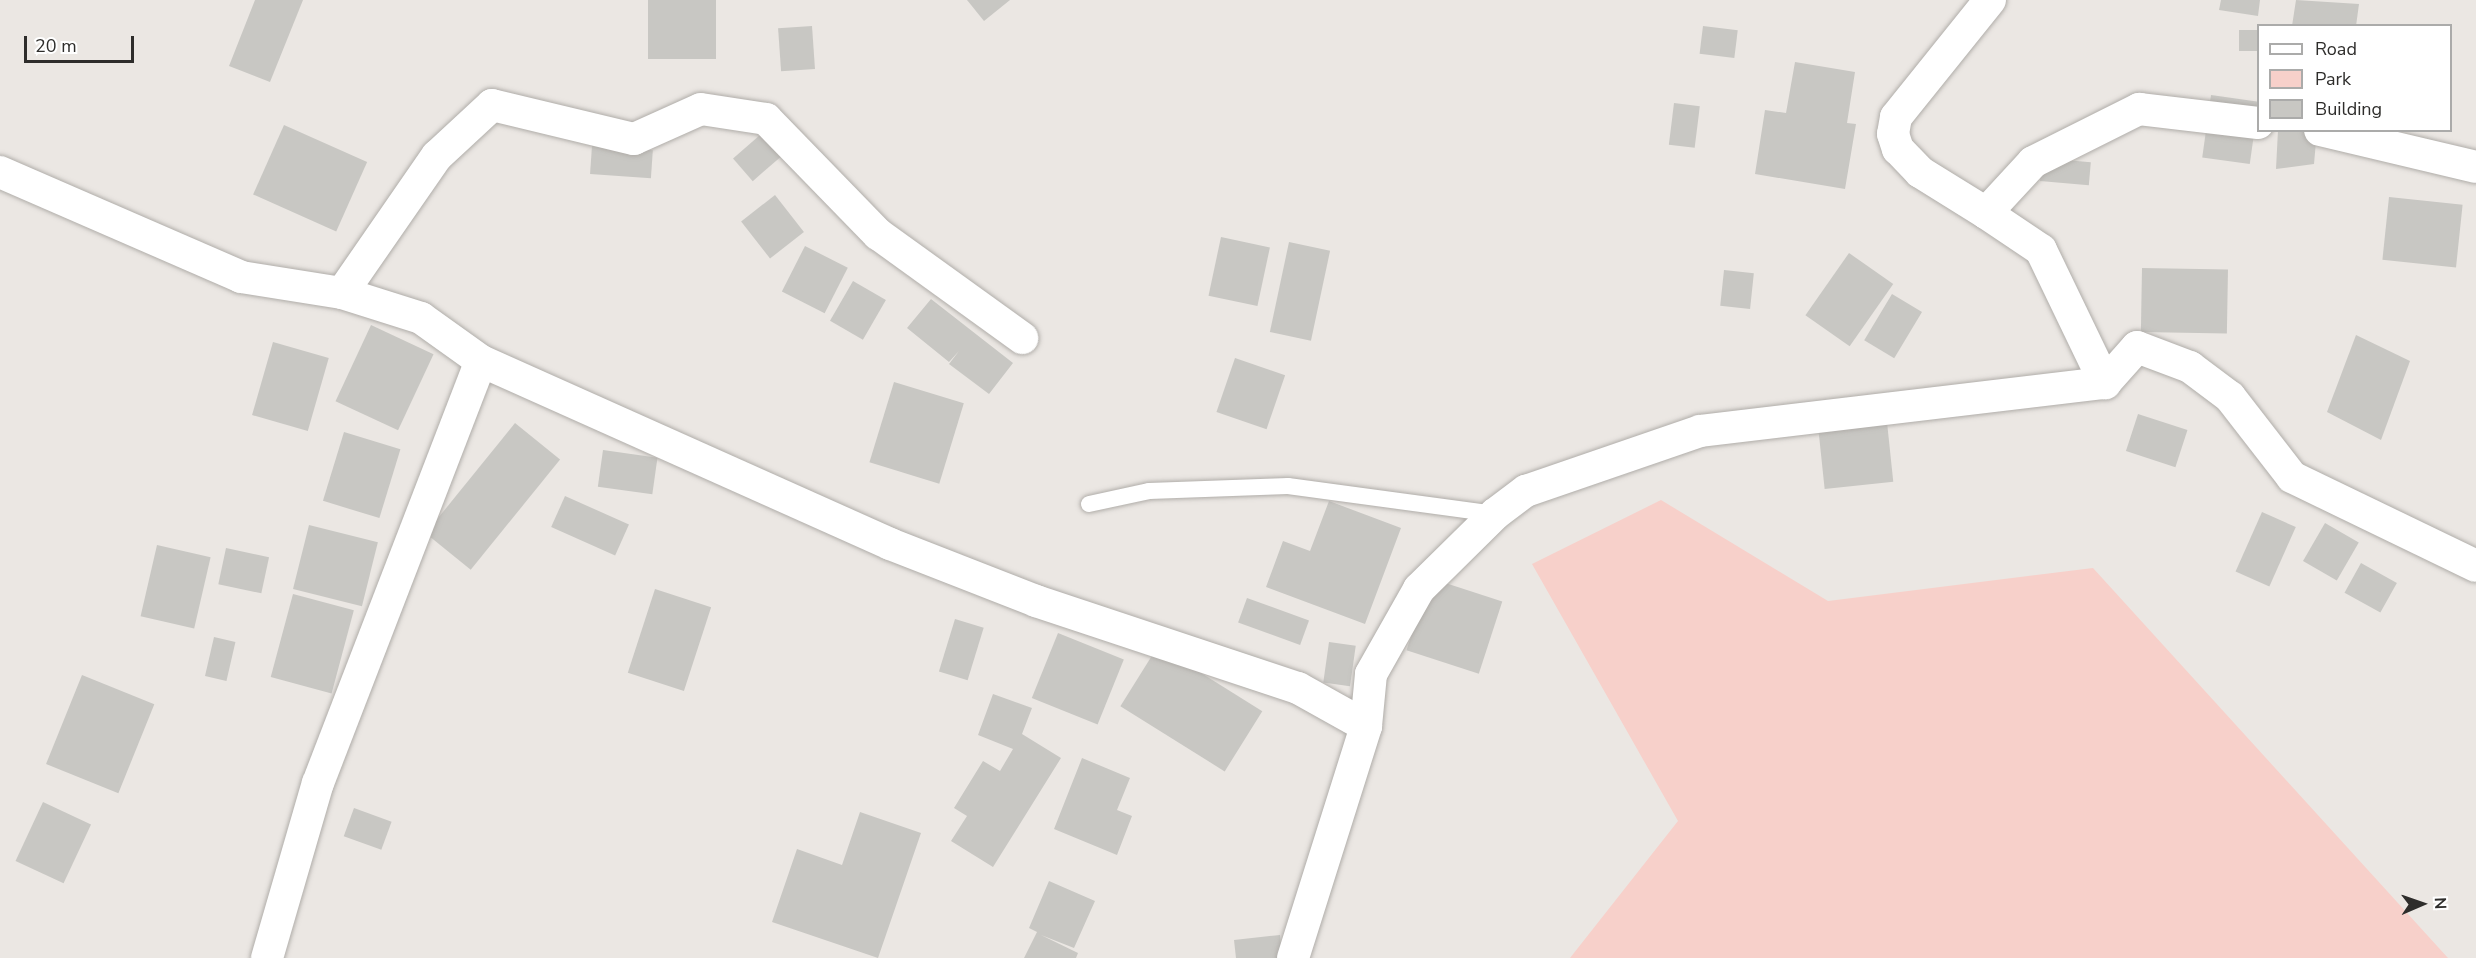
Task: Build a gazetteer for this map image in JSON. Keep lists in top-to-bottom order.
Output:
{
  "legend": ["Road", "Park", "Building"],
  "scale_bar": "20 m",
  "north": "right"
}
